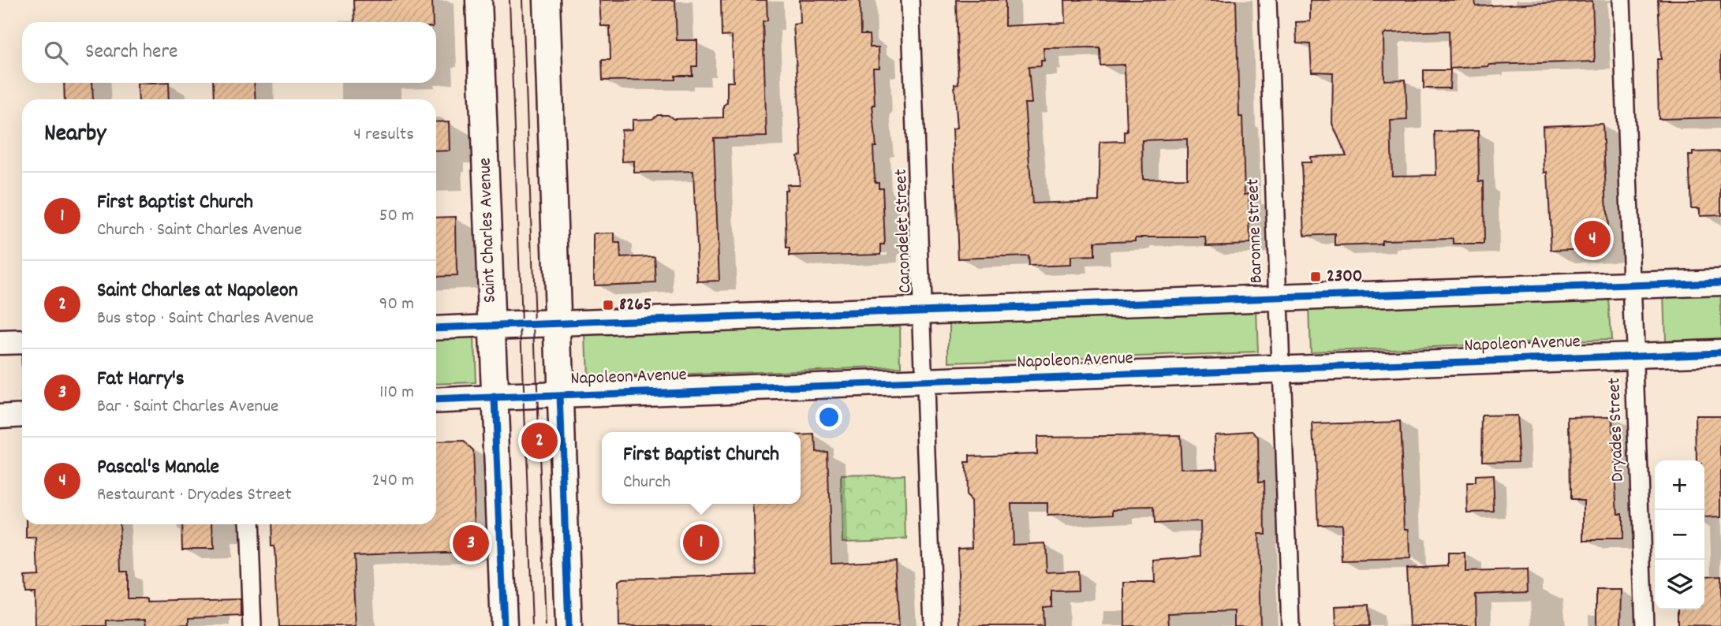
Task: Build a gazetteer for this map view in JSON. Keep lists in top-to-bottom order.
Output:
{
  "streets": {
    "main road": ["Saint Charles Avenue", "Napoleon Avenue"],
    "street": ["Carondelet Street", "Baronne Street", "Dryades Street"]
  },
  "crossings": [
    ["Saint Charles Avenue", "Napoleon Avenue"],
    ["Carondelet Street", "Napoleon Avenue"],
    ["Baronne Street", "Napoleon Avenue"],
    ["Napoleon Avenue", "Dryades Street"]
  ],
  "places": {
    "transit": ["2300", "8265"]
  },
  "page": {
    "search": "Search here",
    "heading": ["Nearby", "4 results"],
    "list": [
      {
        "mark": "1",
        "name": "First Baptist Church",
        "note": "Church · Saint Charles Avenue",
        "value": "50 m"
      },
      {
        "mark": "2",
        "name": "Saint Charles at Napoleon",
        "note": "Bus stop · Saint Charles Avenue",
        "value": "90 m"
      },
      {
        "mark": "3",
        "name": "Fat Harry's",
        "note": "Bar · Saint Charles Avenue",
        "value": "110 m"
      },
      {
        "mark": "4",
        "name": "Pascal's Manale",
        "note": "Restaurant · Dryades Street",
        "value": "240 m"
      }
    ],
    "pins": [
      "4",
      "2",
      "1",
      "3"
    ],
    "popup": ["First Baptist Church", "Church"],
    "map_buttons": ["+", "−"]
  }
}
